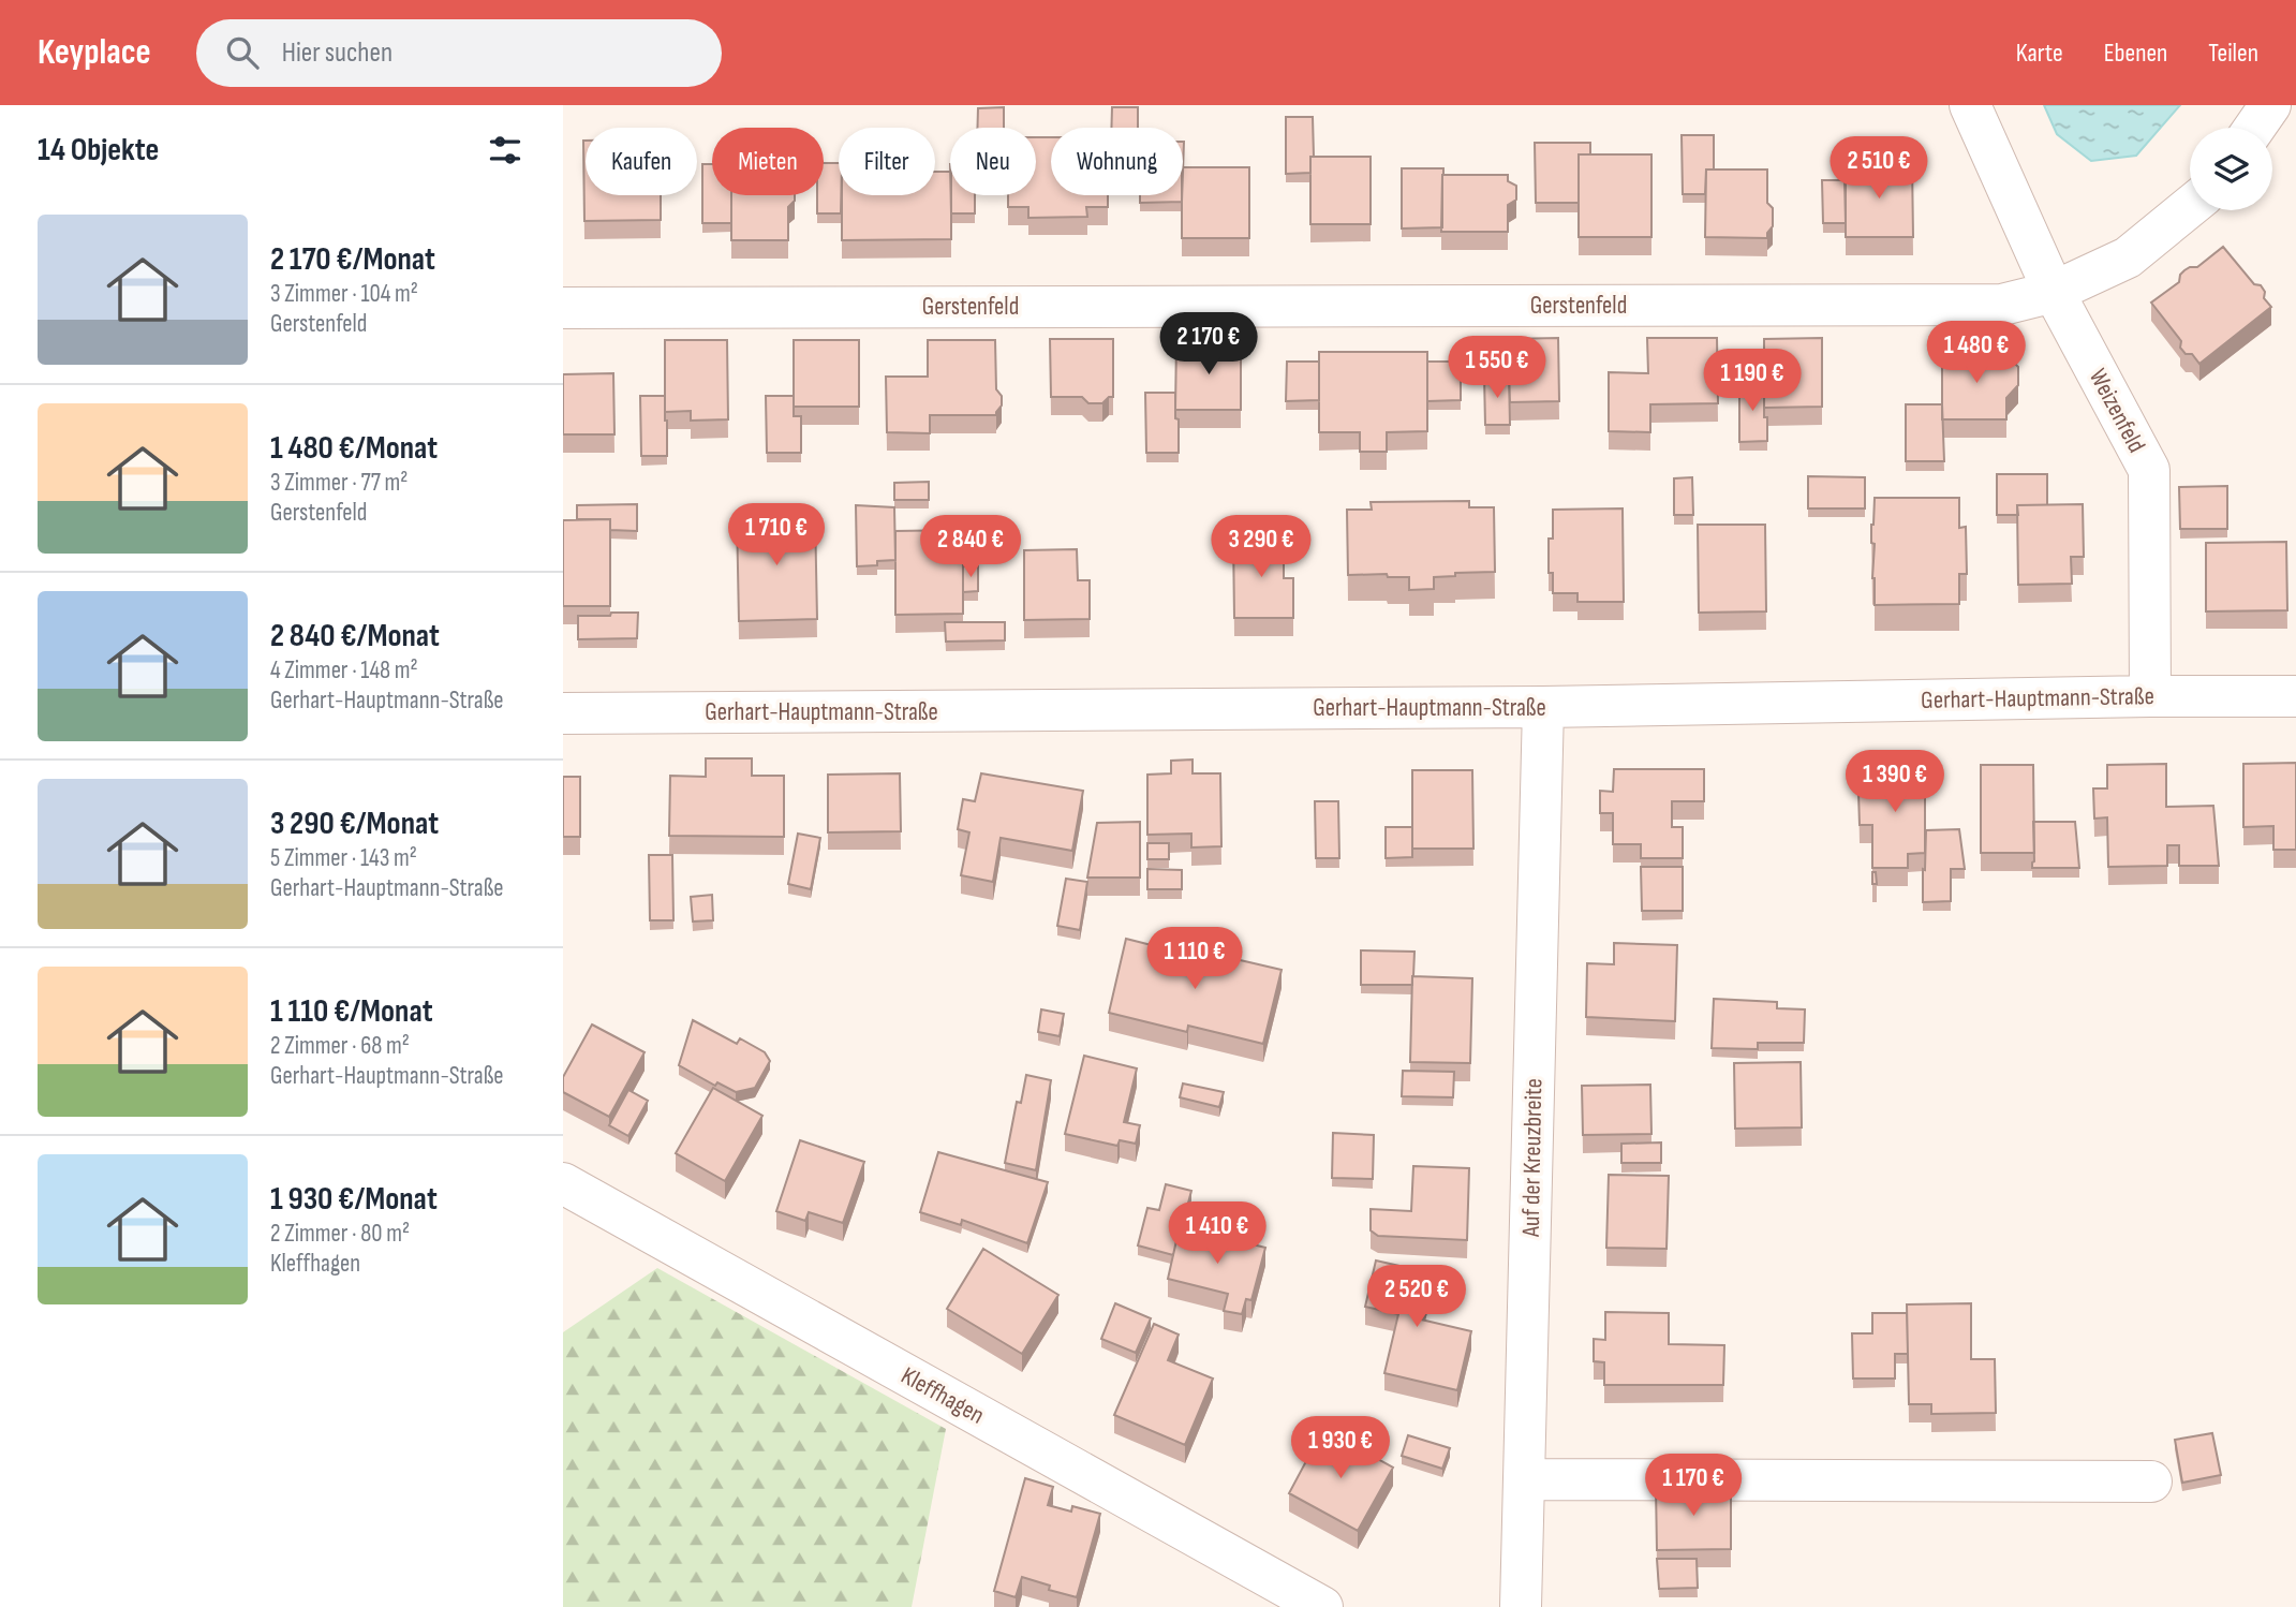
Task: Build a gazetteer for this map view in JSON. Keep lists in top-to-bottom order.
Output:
{
  "streets": {
    "street": [
      "Gerstenfeld",
      "Weizenfeld",
      "Gerhart-Hauptmann-Straße",
      "Auf der Kreuzbreite",
      "Kleffhagen"
    ]
  },
  "crossings": [
    ["Gerstenfeld", "Weizenfeld"],
    ["Weizenfeld", "Gerhart-Hauptmann-Straße"],
    ["Gerhart-Hauptmann-Straße", "Auf der Kreuzbreite"]
  ],
  "page": {
    "header": "Keyplace",
    "search": "Hier suchen",
    "nav": ["Karte", "Ebenen", "Teilen"],
    "heading": "14 Objekte",
    "chip": [
      "Kaufen",
      "Mieten",
      "Filter",
      "Neu",
      "Wohnung"
    ],
    "price": [
      "2 510 €",
      "2 170 €",
      "1 480 €",
      "1 550 €",
      "1 190 €",
      "1 710 €",
      "2 840 €",
      "3 290 €",
      "1 390 €",
      "1 110 €",
      "1 410 €",
      "2 520 €",
      "1 930 €",
      "1 170 €"
    ],
    "list": [
      {
        "name": "2 170 €/Monat",
        "note": "3 Zimmer · 104 m² · Gerstenfeld"
      },
      {
        "name": "1 480 €/Monat",
        "note": "3 Zimmer · 77 m² · Gerstenfeld"
      },
      {
        "name": "2 840 €/Monat",
        "note": "4 Zimmer · 148 m² · Gerhart-Hauptmann-Straße"
      },
      {
        "name": "3 290 €/Monat",
        "note": "5 Zimmer · 143 m² · Gerhart-Hauptmann-Straße"
      },
      {
        "name": "1 110 €/Monat",
        "note": "2 Zimmer · 68 m² · Gerhart-Hauptmann-Straße"
      },
      {
        "name": "1 930 €/Monat",
        "note": "2 Zimmer · 80 m² · Kleffhagen"
      }
    ]
  }
}
